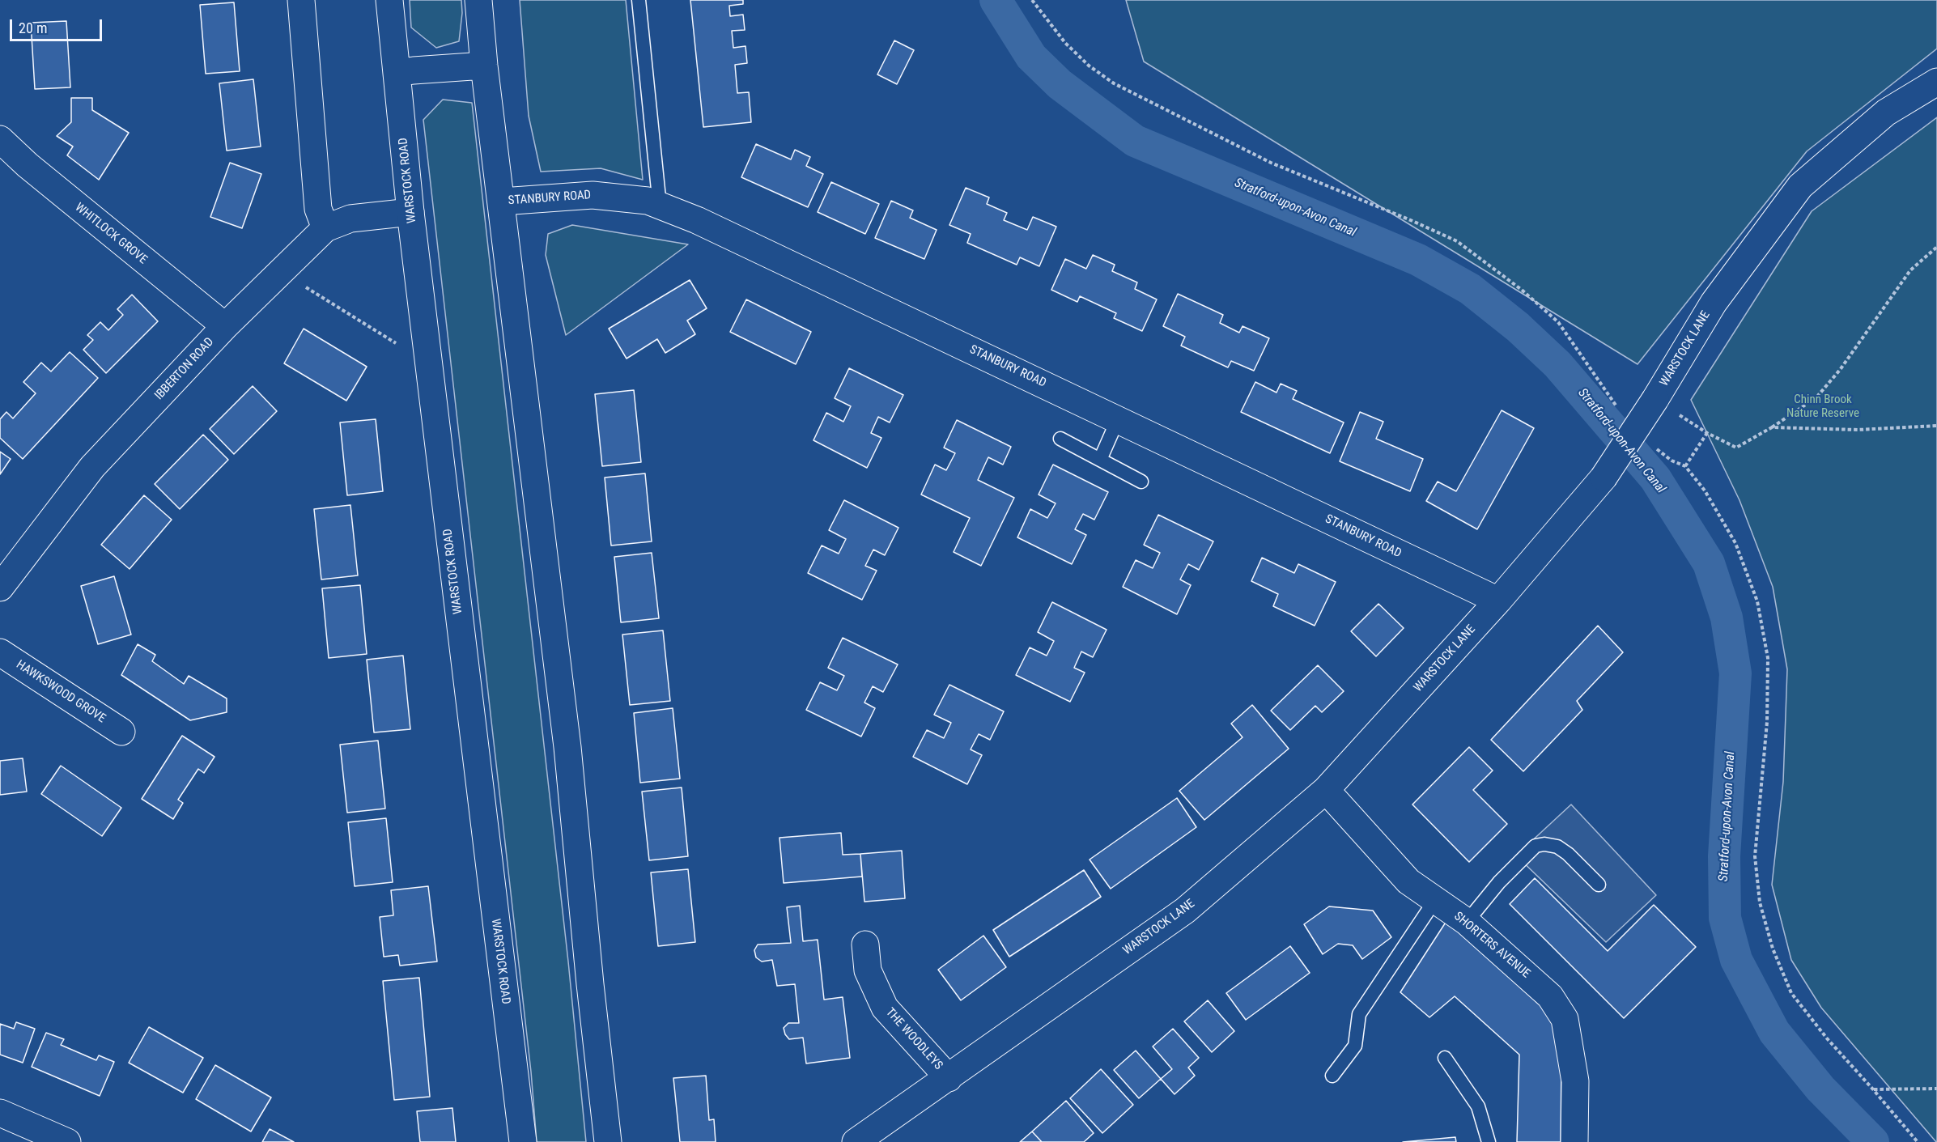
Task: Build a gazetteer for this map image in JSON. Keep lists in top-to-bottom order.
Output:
{
  "streets": {
    "street": [
      "WARSTOCK ROAD",
      "STANBURY ROAD",
      "WHITLOCK GROVE",
      "WARSTOCK LANE",
      "IBBERTON ROAD",
      "HAWKSWOOD GROVE",
      "SHORTERS AVENUE",
      "THE WOODLEYS"
    ]
  },
  "crossings": [
    ["WARSTOCK ROAD", "IBBERTON ROAD"],
    ["STANBURY ROAD", "WARSTOCK LANE"],
    ["WHITLOCK GROVE", "IBBERTON ROAD"],
    ["WARSTOCK LANE", "SHORTERS AVENUE"],
    ["WARSTOCK LANE", "THE WOODLEYS"]
  ],
  "water": ["Stratford-upon-Avon Canal"],
  "parks": ["Chinn Brook Nature Reserve"],
  "scale_bar": "20 m"
}
